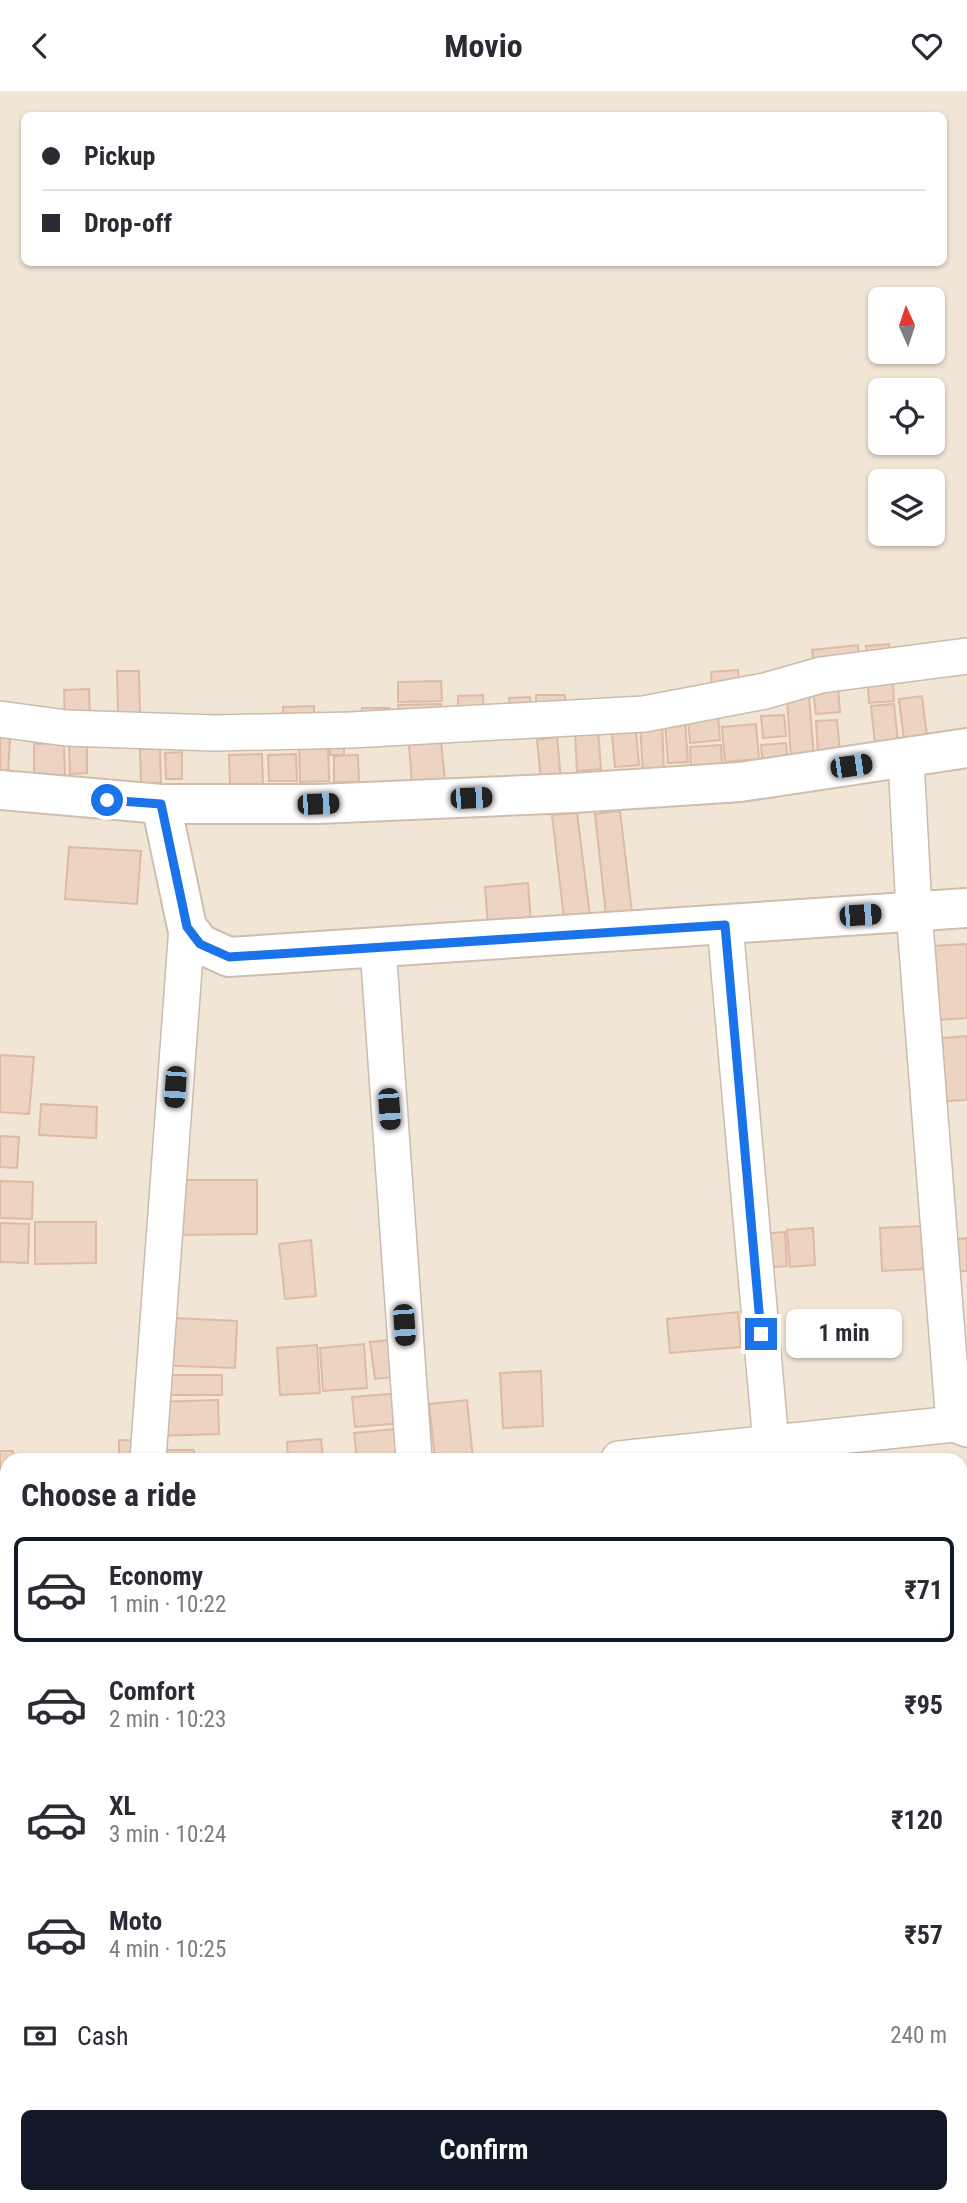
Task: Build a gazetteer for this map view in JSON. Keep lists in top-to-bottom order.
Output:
{
  "north": "top",
  "page": {
    "header": "Movio",
    "banner": ["Pickup", "Drop-off"],
    "bubble": "1 min",
    "heading": "Choose a ride",
    "list": [
      {
        "name": "Economy",
        "note": "1 min · 10:22",
        "value": "₹71"
      },
      {
        "name": "Comfort",
        "note": "2 min · 10:23",
        "value": "₹95"
      },
      {
        "name": "XL",
        "note": "3 min · 10:24",
        "value": "₹120"
      },
      {
        "name": "Moto",
        "note": "4 min · 10:25",
        "value": "₹57"
      }
    ],
    "pay": ["Cash", "240 m"],
    "buttons": "Confirm"
  }
}
